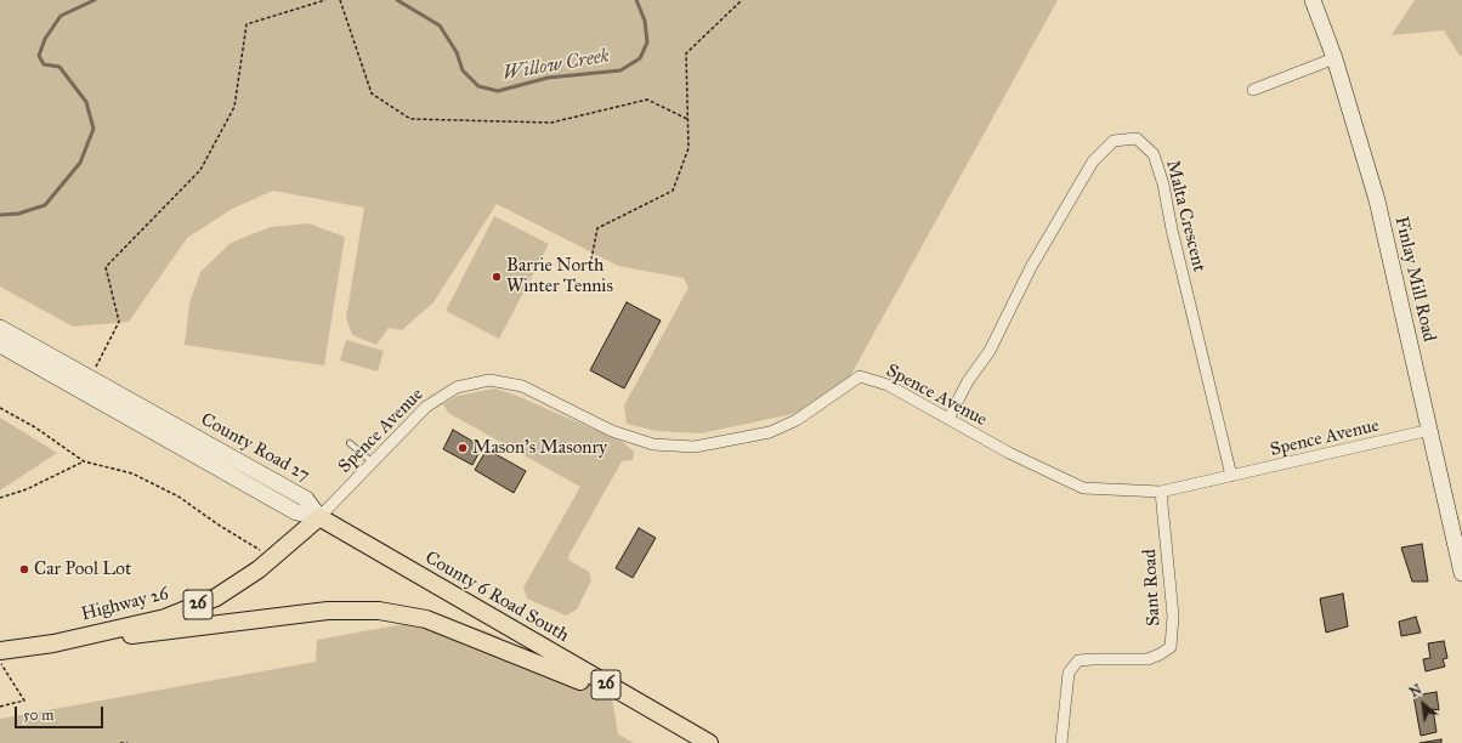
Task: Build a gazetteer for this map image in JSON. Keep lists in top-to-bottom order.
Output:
{
  "streets": {
    "main road": [
      "Finlay Mill Road",
      "County Road 27",
      "County 6 Road South",
      "Highway 26",
      "26"
    ],
    "street": ["Malta Crescent", "Spence Avenue", "Sant Road"]
  },
  "crossings": [
    ["Malta Crescent", "Spence Avenue"],
    ["Finlay Mill Road", "Spence Avenue"],
    ["Spence Avenue", "County Road 27"],
    ["Spence Avenue", "Sant Road"],
    ["Spence Avenue", "County 6 Road South"],
    ["Spence Avenue", "Highway 26"],
    ["County Road 27", "County 6 Road South"],
    ["County Road 27", "Highway 26"],
    ["County 6 Road South", "Highway 26"],
    ["County 6 Road South", "26"]
  ],
  "water": ["Willow Creek"],
  "places": ["Barrie North Winter Tennis", "Mason's Masonry", "Car Pool Lot"],
  "scale_bar": "50 m",
  "north": "top left"
}
